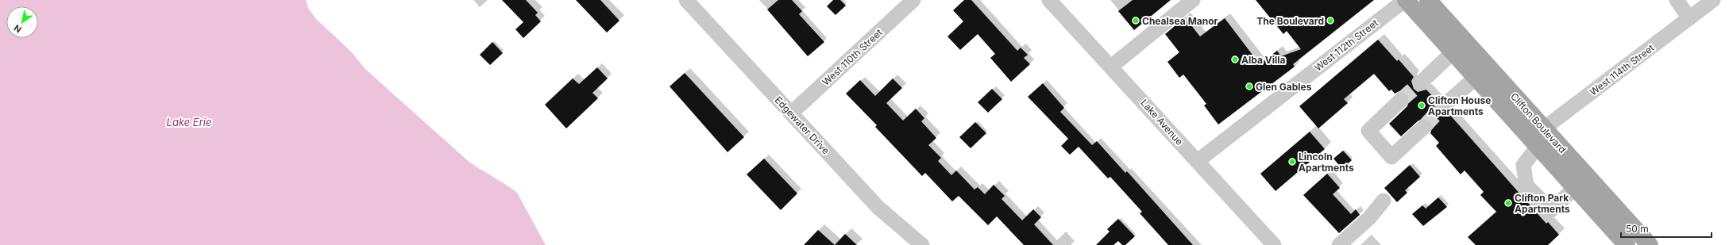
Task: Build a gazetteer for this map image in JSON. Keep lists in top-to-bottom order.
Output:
{
  "streets": {
    "main road": ["Clifton Boulevard"],
    "street": [
      "West 112th Street",
      "West 110th Street",
      "West 114th Street",
      "Lake Avenue",
      "Edgewater Drive"
    ]
  },
  "crossings": [
    ["West 112th Street", "Lake Avenue"],
    ["West 112th Street", "Clifton Boulevard"],
    ["West 110th Street", "Edgewater Drive"],
    ["West 114th Street", "Clifton Boulevard"]
  ],
  "water": ["Lake Erie"],
  "places": [
    "Chealsea Manor",
    "The Boulevard",
    "Alba Villa",
    "Glen Gables",
    "Clifton House Apartments",
    "Lincoln Apartments",
    "Clifton Park Apartments"
  ],
  "scale_bar": "50 m",
  "north": "bottom left"
}
